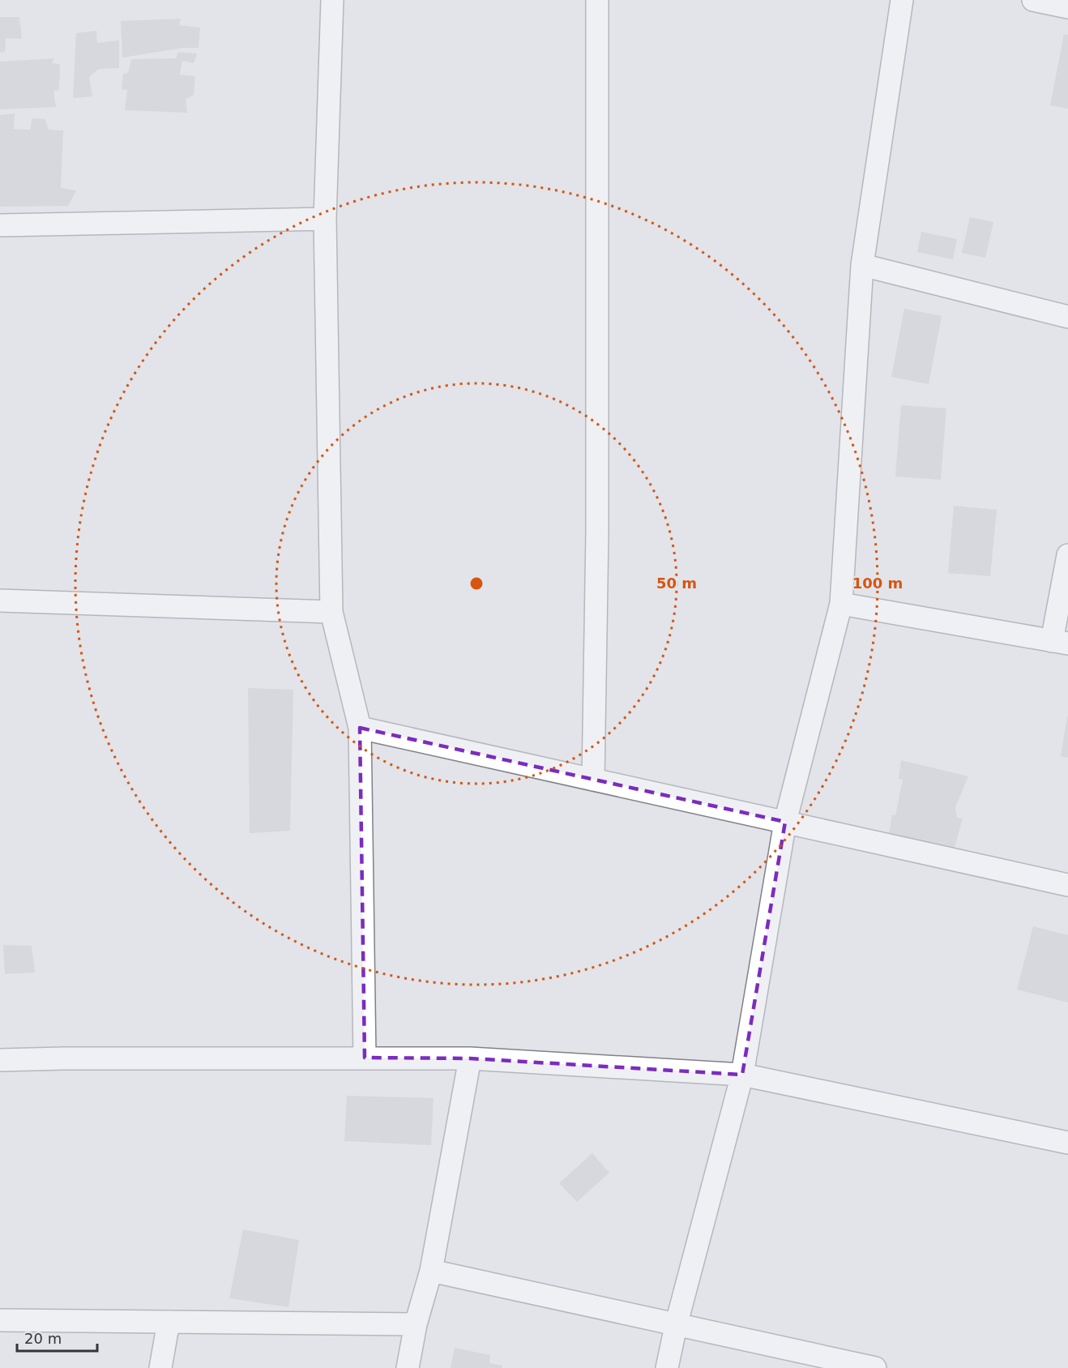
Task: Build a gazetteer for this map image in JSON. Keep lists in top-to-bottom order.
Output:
{
  "scale_bar": "20 m",
  "rings": ["50 m", "100 m"]
}
